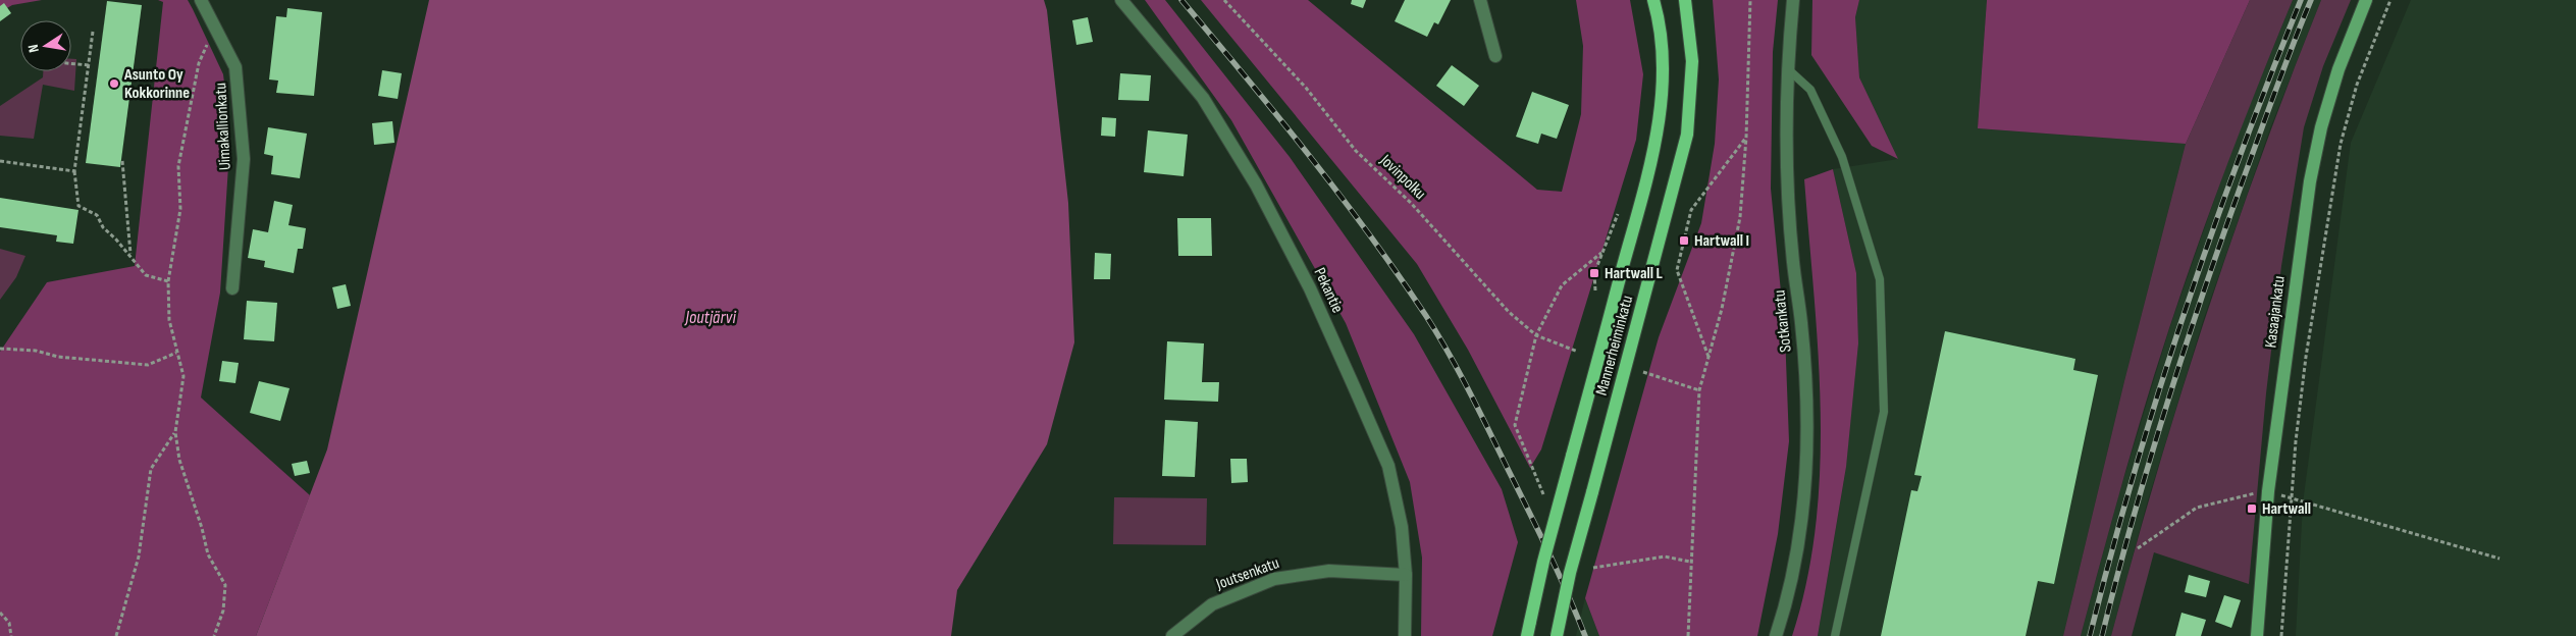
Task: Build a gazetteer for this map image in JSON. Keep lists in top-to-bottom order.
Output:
{
  "streets": {
    "main road": ["Mannerheiminkatu"],
    "street": [
      "Uimakallionkatu",
      "Pekantie",
      "Kasaajankatu",
      "Sotkankatu",
      "Joutsenkatu"
    ],
    "path": ["Jovinpolku"]
  },
  "crossings": [
    ["Pekantie", "Joutsenkatu"]
  ],
  "water": ["Joutjärvi"],
  "places": {
    "other": ["Asunto Oy Kokkorinne"],
    "transit": ["Hartwall I", "Hartwall L", "Hartwall"]
  },
  "north": "left"
}
